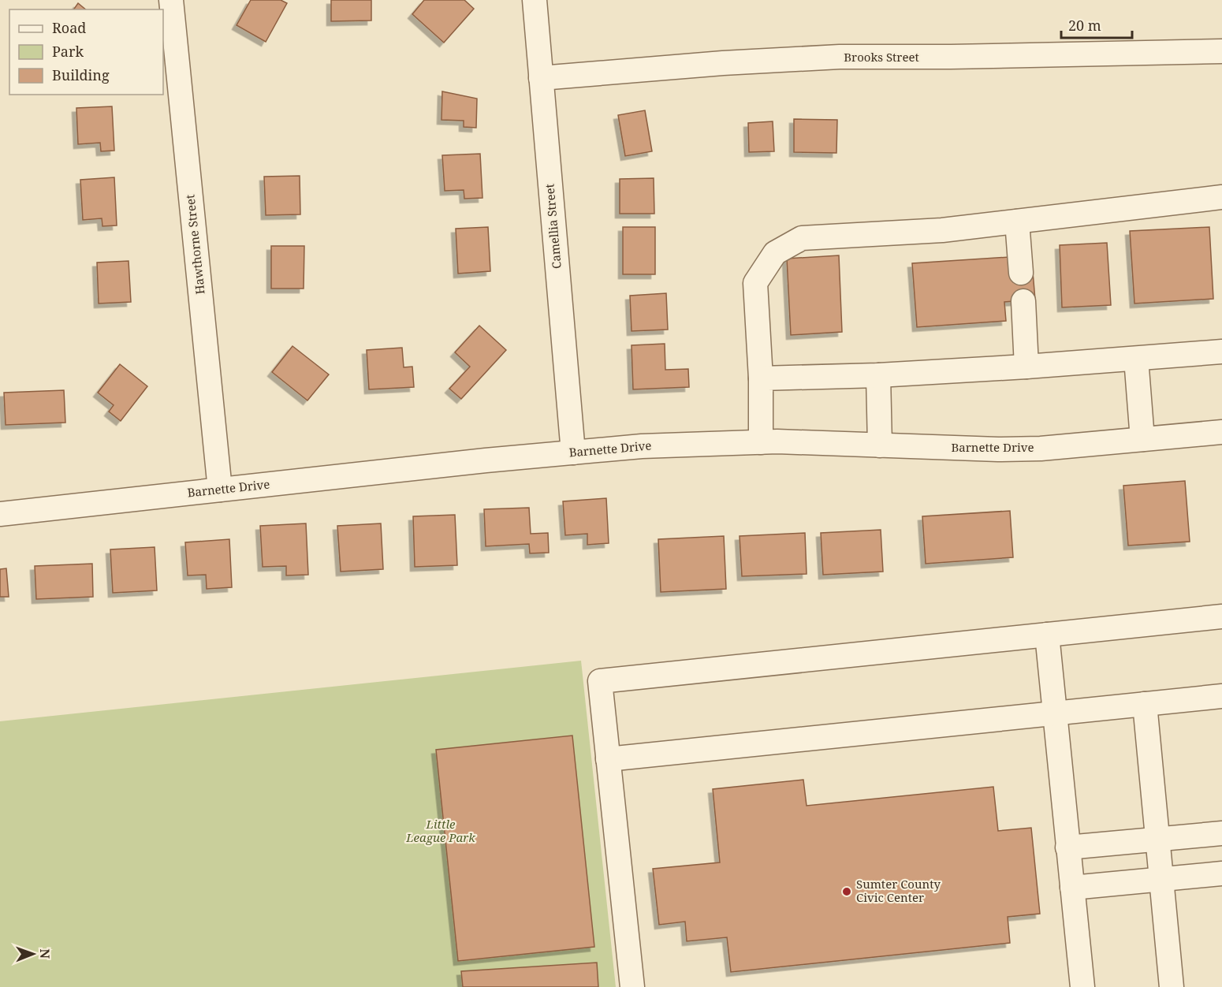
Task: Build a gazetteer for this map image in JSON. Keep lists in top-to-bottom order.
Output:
{
  "streets": {
    "street": [
      "Brooks Street",
      "Camellia Street",
      "Hawthorne Street",
      "Barnette Drive"
    ]
  },
  "crossings": [
    ["Brooks Street", "Camellia Street"],
    ["Camellia Street", "Barnette Drive"],
    ["Hawthorne Street", "Barnette Drive"]
  ],
  "parks": ["Little League Park"],
  "places": ["Sumter County Civic Center"],
  "legend": ["Road", "Park", "Building"],
  "scale_bar": "20 m",
  "north": "right"
}
